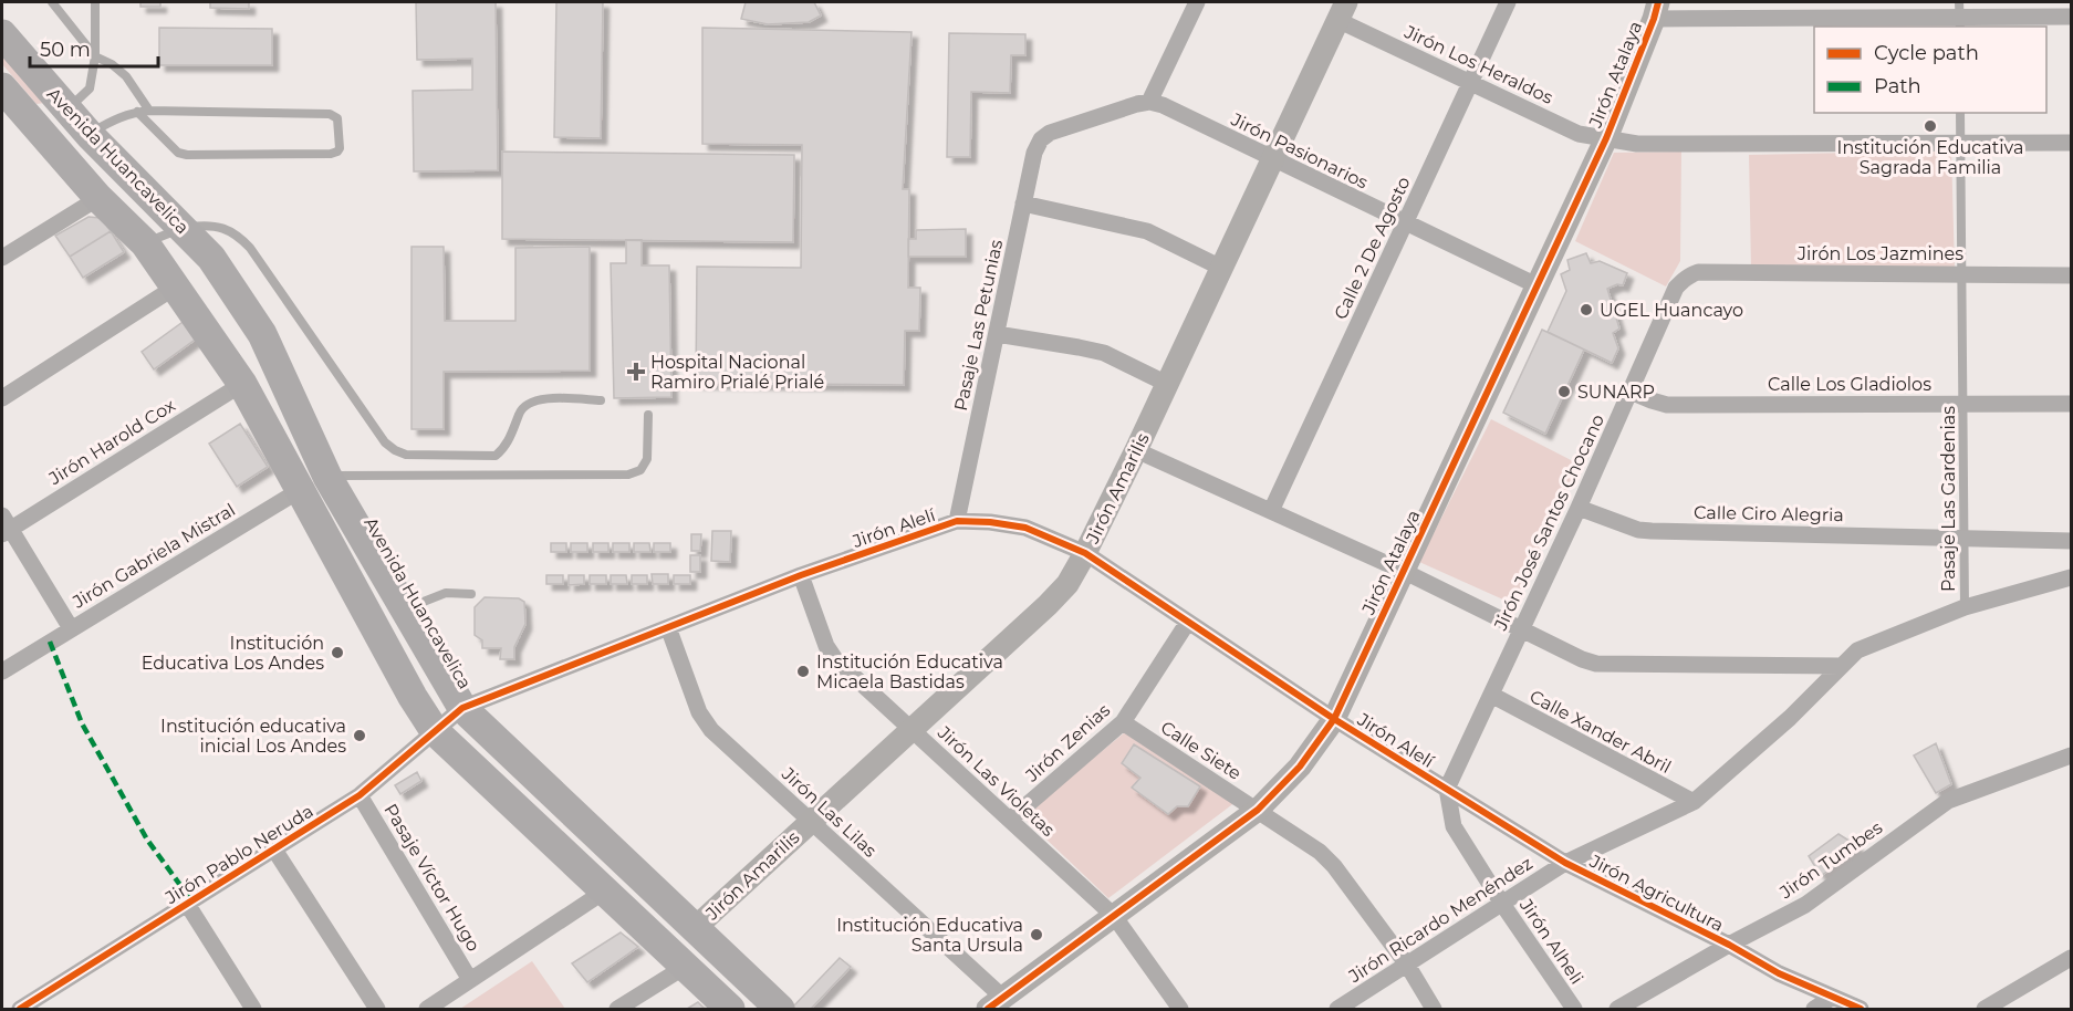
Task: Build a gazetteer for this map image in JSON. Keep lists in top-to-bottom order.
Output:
{
  "streets": {
    "highway": ["Avenida Huancavelica"],
    "street": [
      "Jirón Los Heraldos",
      "Jirón Atalaya",
      "Jirón Pasionarios",
      "Calle 2 De Agosto",
      "Jirón Los Jazmines",
      "Pasaje Las Petunias",
      "Calle Los Gladiolos",
      "Jirón Harold Cox",
      "Jirón Amarilis",
      "Calle Ciro Alegria",
      "Jirón José Santos Chocano",
      "Jirón Alelí",
      "Jirón Gabriela Mistral",
      "Calle Xander Abril",
      "Jirón Zenias",
      "Calle Siete",
      "Jirón Las Violetas",
      "Jirón Las Lilas",
      "Jirón Pablo Neruda",
      "Jirón Tumbes",
      "Pasaje Víctor Hugo",
      "Jirón Agricultura",
      "Jirón Ricardo Menéndez",
      "Jirón Alheli"
    ],
    "lane": ["Pasaje Las Gardenias"]
  },
  "crossings": [
    ["Jirón Los Heraldos", "Jirón Atalaya"],
    ["Jirón Los Heraldos", "Calle 2 De Agosto"],
    ["Jirón Los Heraldos", "Jirón Amarilis"],
    ["Jirón Los Heraldos", "Pasaje Las Gardenias"],
    ["Jirón Atalaya", "Jirón Pasionarios"],
    ["Jirón Atalaya", "Jirón Alelí"],
    ["Jirón Atalaya", "Calle Siete"],
    ["Jirón Atalaya", "Jirón Las Violetas"],
    ["Jirón Atalaya", "Jirón Las Lilas"],
    ["Jirón Pasionarios", "Calle 2 De Agosto"],
    ["Jirón Pasionarios", "Pasaje Las Petunias"],
    ["Jirón Pasionarios", "Jirón Amarilis"],
    ["Avenida Huancavelica", "Jirón Harold Cox"],
    ["Avenida Huancavelica", "Jirón Amarilis"],
    ["Avenida Huancavelica", "Jirón Alelí"],
    ["Avenida Huancavelica", "Jirón Gabriela Mistral"],
    ["Avenida Huancavelica", "Jirón Pablo Neruda"],
    ["Jirón Los Jazmines", "Pasaje Las Gardenias"],
    ["Jirón Los Jazmines", "Jirón José Santos Chocano"],
    ["Pasaje Las Petunias", "Jirón Alelí"],
    ["Calle Los Gladiolos", "Pasaje Las Gardenias"],
    ["Calle Los Gladiolos", "Jirón José Santos Chocano"],
    ["Jirón Amarilis", "Jirón Alelí"],
    ["Jirón Amarilis", "Jirón Las Violetas"],
    ["Jirón Amarilis", "Jirón Las Lilas"],
    ["Pasaje Las Gardenias", "Calle Ciro Alegria"],
    ["Pasaje Las Gardenias", "Jirón Ricardo Menéndez"],
    ["Calle Ciro Alegria", "Jirón José Santos Chocano"],
    ["Jirón José Santos Chocano", "Jirón Alelí"],
    ["Jirón José Santos Chocano", "Calle Xander Abril"],
    ["Jirón José Santos Chocano", "Jirón Agricultura"],
    ["Jirón José Santos Chocano", "Jirón Alheli"],
    ["Jirón Alelí", "Jirón Zenias"],
    ["Jirón Alelí", "Jirón Las Violetas"],
    ["Jirón Alelí", "Jirón Las Lilas"],
    ["Jirón Alelí", "Jirón Pablo Neruda"],
    ["Jirón Alelí", "Jirón Agricultura"],
    ["Jirón Alelí", "Jirón Alheli"],
    ["Calle Xander Abril", "Jirón Ricardo Menéndez"],
    ["Jirón Zenias", "Calle Siete"],
    ["Jirón Zenias", "Jirón Las Violetas"],
    ["Calle Siete", "Jirón Ricardo Menéndez"],
    ["Jirón Pablo Neruda", "Pasaje Víctor Hugo"],
    ["Jirón Tumbes", "Jirón Agricultura"],
    ["Jirón Agricultura", "Jirón Ricardo Menéndez"],
    ["Jirón Agricultura", "Jirón Alheli"],
    ["Jirón Ricardo Menéndez", "Jirón Alheli"]
  ],
  "places": {
    "other": [
      "Institución Educativa Sagrada Familia",
      "UGEL Huancayo",
      "SUNARP",
      "Institución Educativa Los Andes",
      "Institución Educativa Micaela Bastidas",
      "Institución educativa inicial Los Andes",
      "Institución Educativa Santa Ursula"
    ],
    "health": ["Hospital Nacional Ramiro Prialé Prialé"]
  },
  "legend": ["Cycle path", "Path"],
  "scale_bar": "50 m"
}
